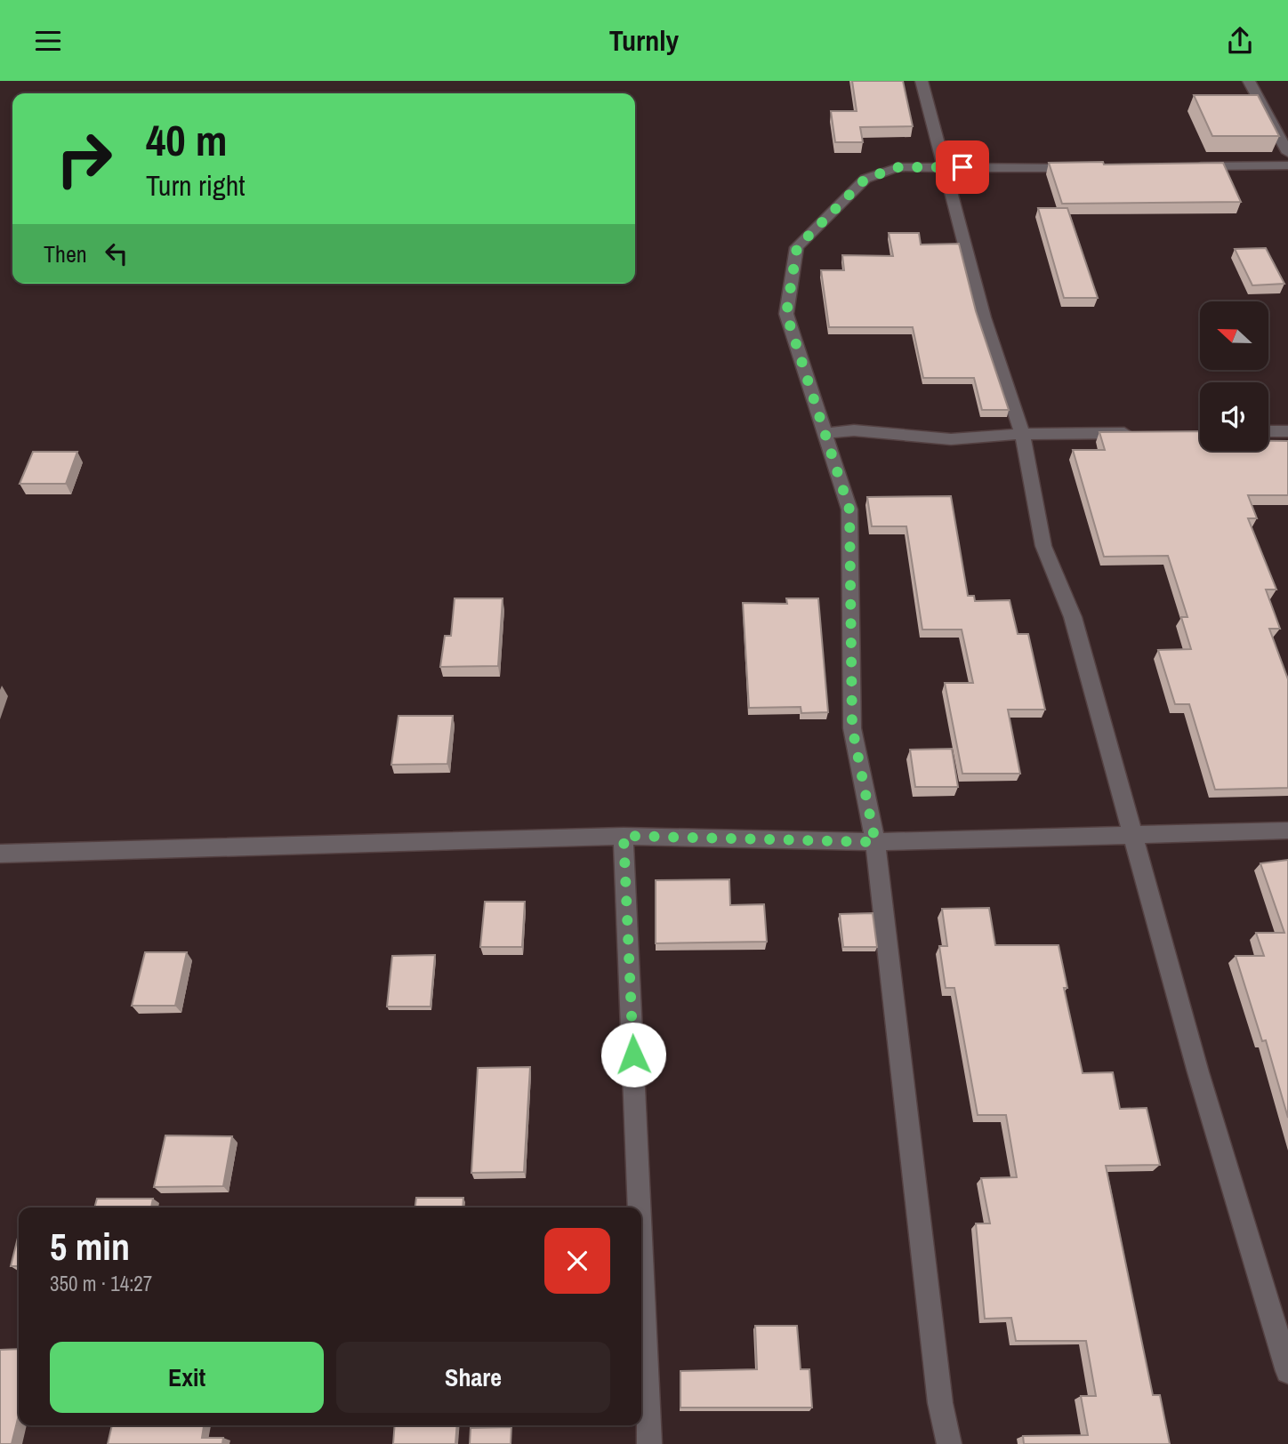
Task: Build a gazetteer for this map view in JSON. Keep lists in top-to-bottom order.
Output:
{
  "north": "left",
  "page": {
    "header": "Turnly",
    "turn": ["40 m", "Turn right"],
    "then": "Then",
    "heading": ["5 min", "350 m · 14:27"],
    "buttons": ["Exit", "Share"]
  }
}
